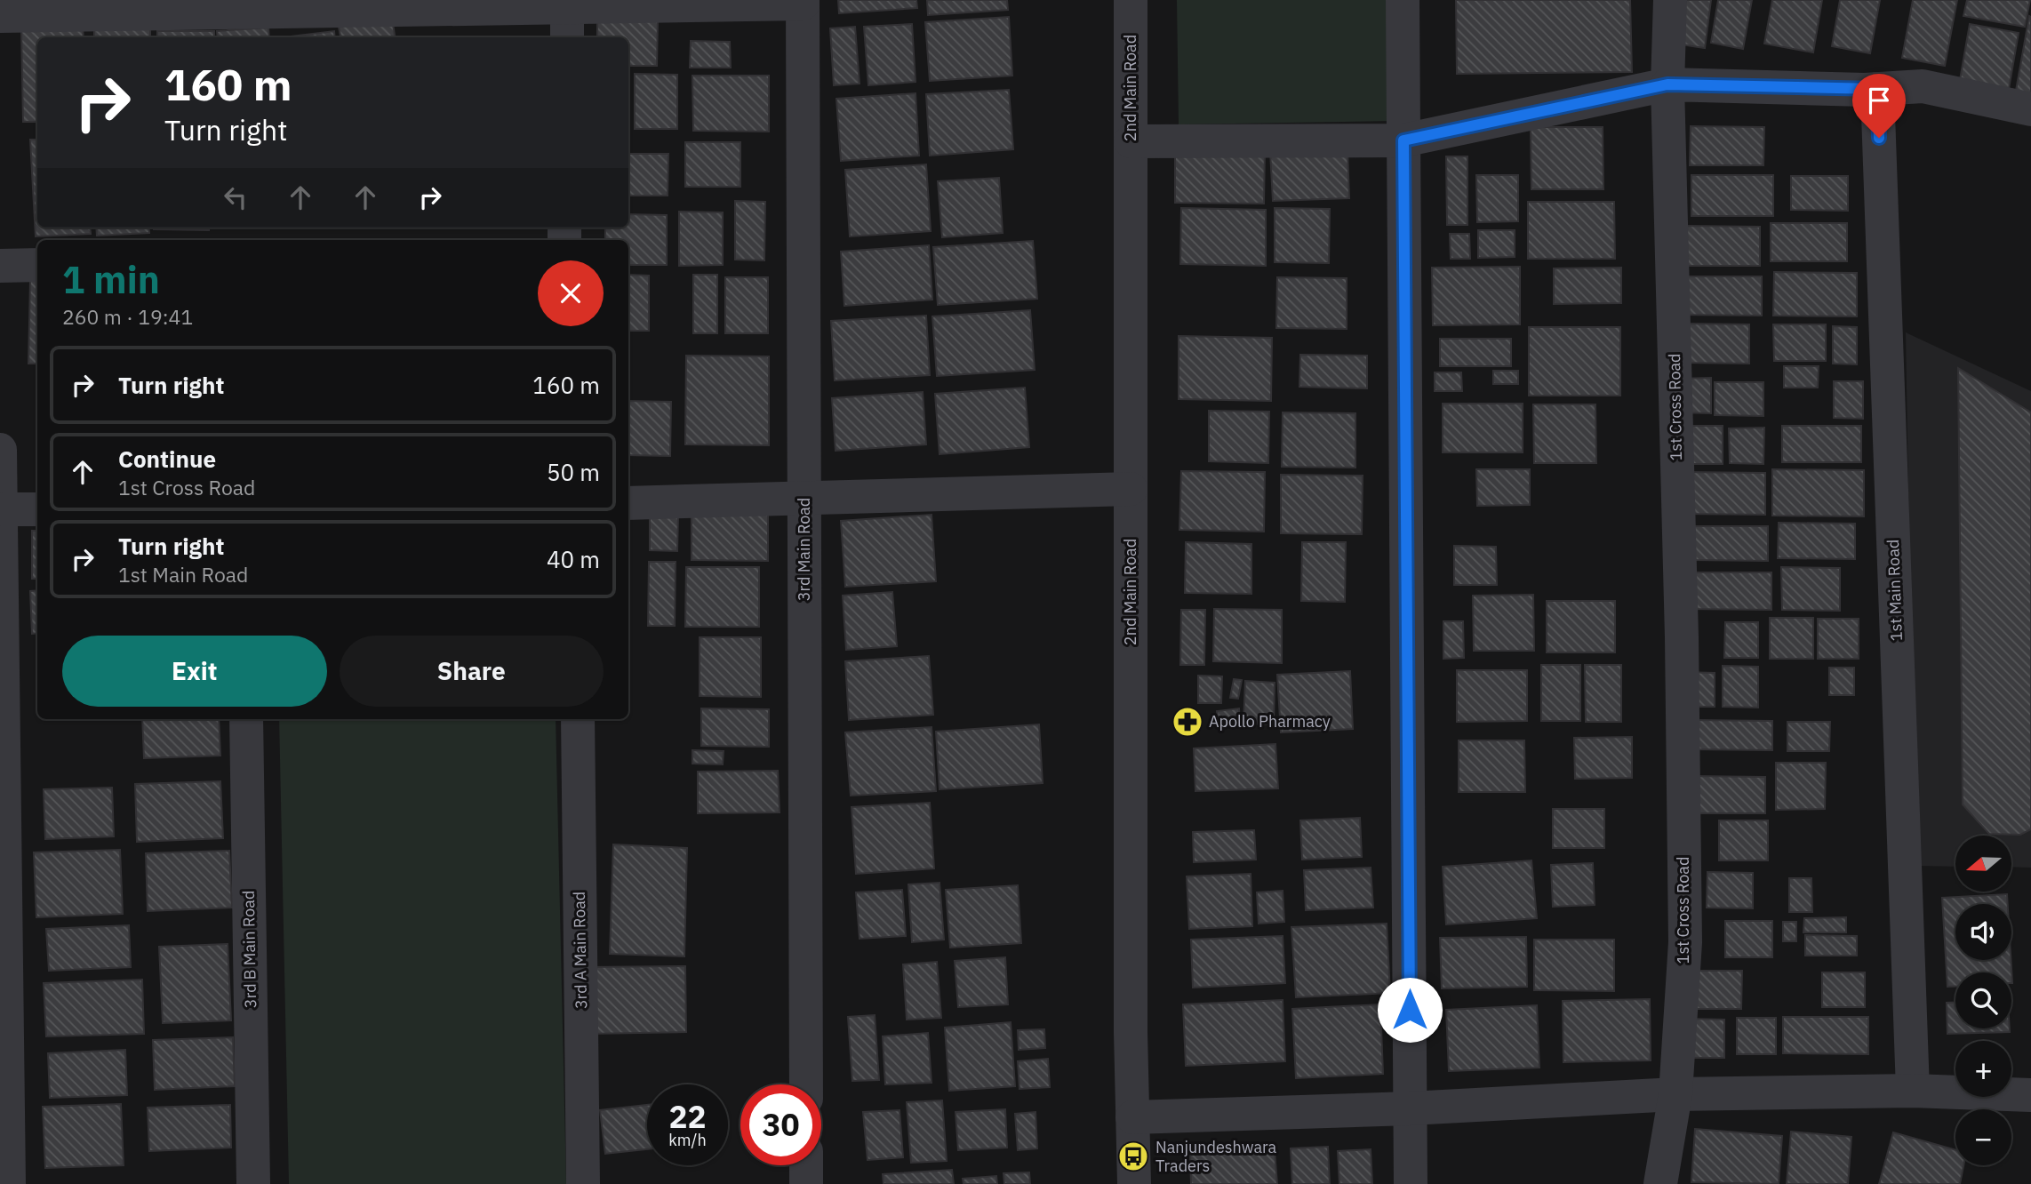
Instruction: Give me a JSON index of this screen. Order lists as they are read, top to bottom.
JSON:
{
  "streets": {
    "street": [
      "2nd Main Road",
      "1st Cross Road",
      "3rd Main Road",
      "1st Main Road",
      "3rd B Main Road",
      "3rd A Main Road"
    ]
  },
  "places": {
    "pharmacy": ["Apollo Pharmacy"],
    "bus stop": ["Nanjundeshwara Traders"]
  },
  "north": "left",
  "page": {
    "turn": ["160 m", "Turn right"],
    "heading": ["1 min", "260 m · 19:41"],
    "list": [
      {
        "name": "Turn right",
        "value": "160 m"
      },
      {
        "name": "Continue",
        "note": "1st Cross Road",
        "value": "50 m"
      },
      {
        "name": "Turn right",
        "note": "1st Main Road",
        "value": "40 m"
      }
    ],
    "buttons": ["Exit", "Share"],
    "map_buttons": ["+", "−"],
    "speed": "22 km/h",
    "limit": "30"
  }
}
